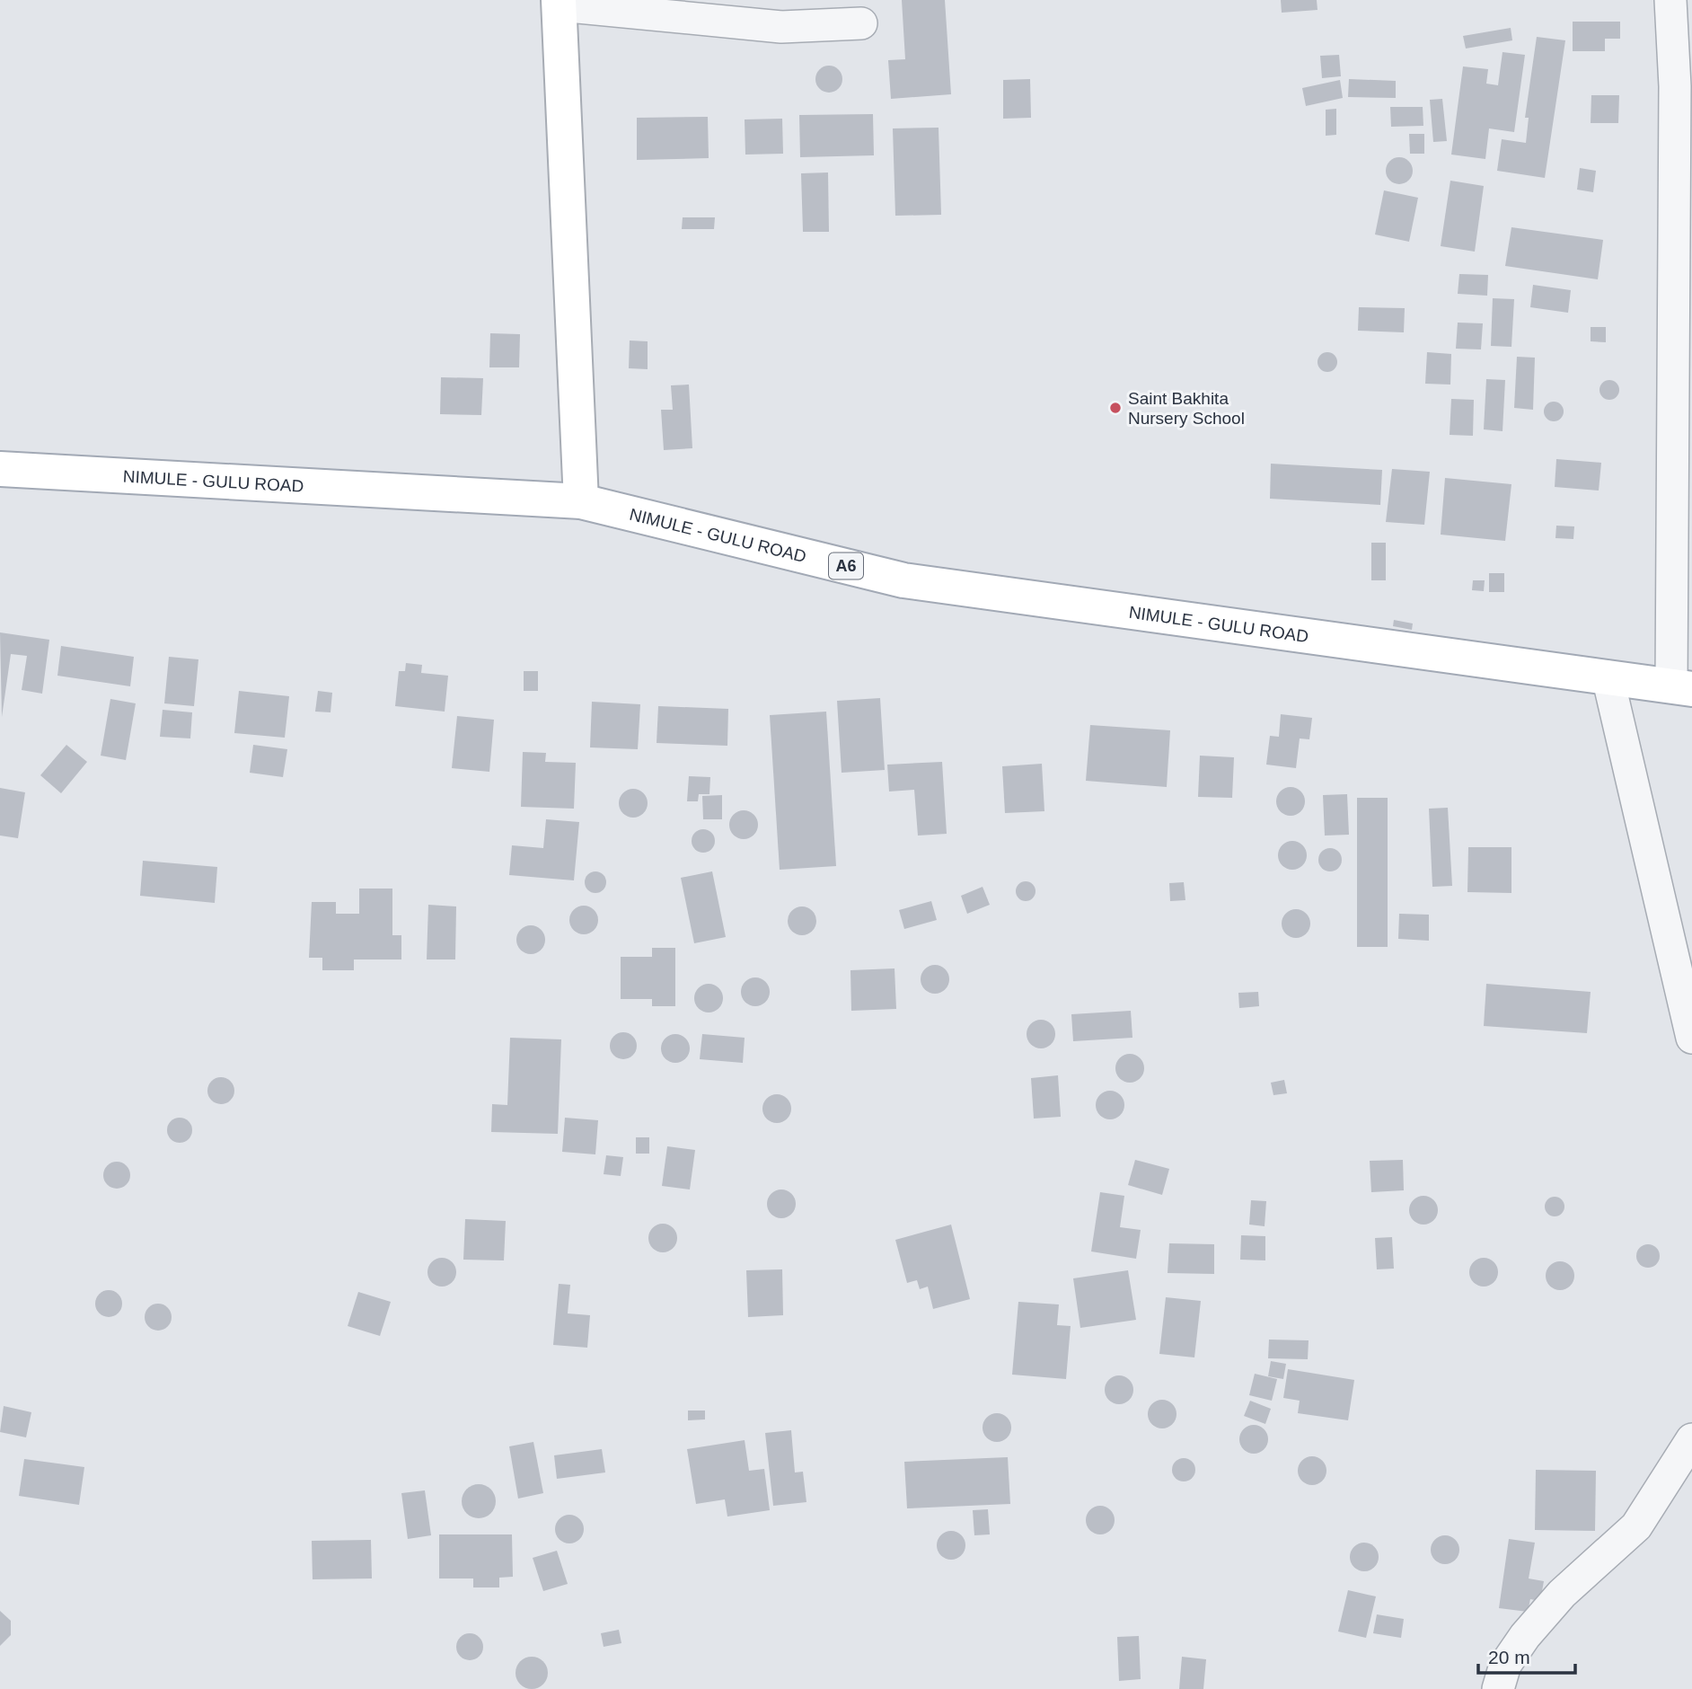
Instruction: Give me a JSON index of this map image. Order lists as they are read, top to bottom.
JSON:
{
  "streets": {
    "main road": ["NIMULE - GULU ROAD", "A6"]
  },
  "places": ["Saint Bakhita Nursery School"],
  "scale_bar": "20 m"
}
